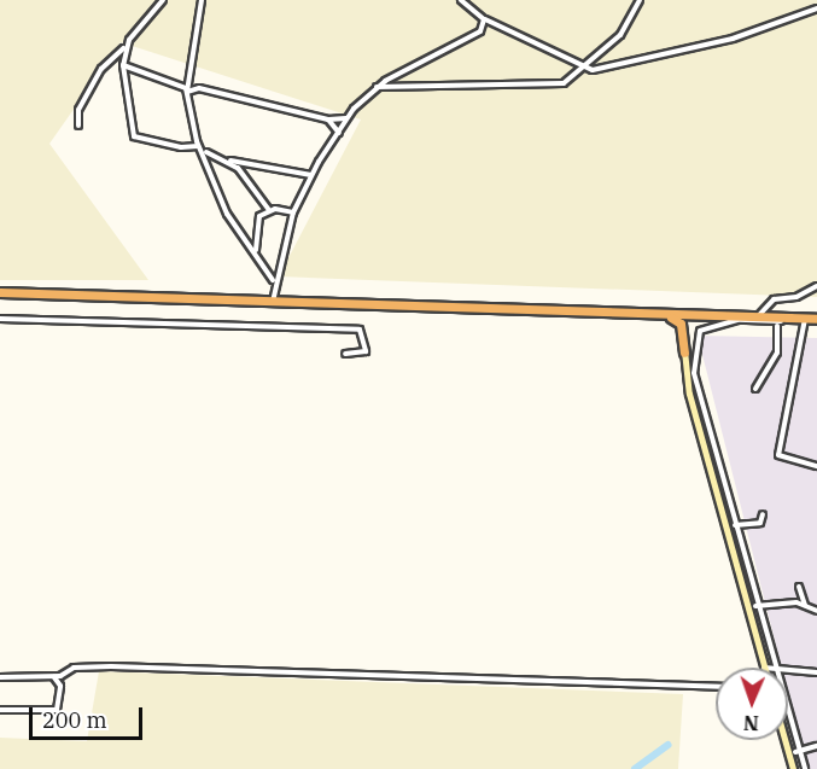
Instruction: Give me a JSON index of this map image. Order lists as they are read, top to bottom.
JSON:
{
  "scale_bar": "200 m",
  "north": "bottom"
}
